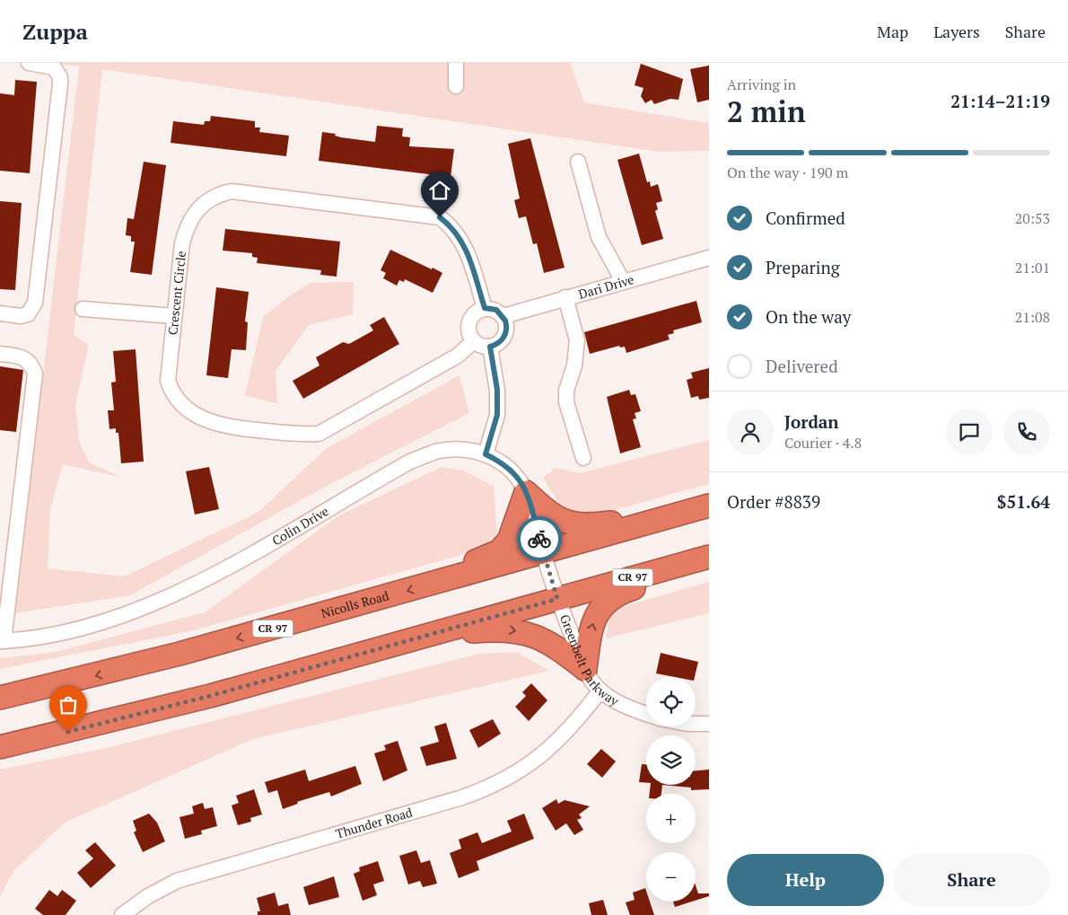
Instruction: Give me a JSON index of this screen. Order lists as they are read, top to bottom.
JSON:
{
  "streets": {
    "highway": ["CR 97", "Nicolls Road"],
    "street": [
      "Dari Drive",
      "Crescent Circle",
      "Colin Drive",
      "Greenbelt Parkway",
      "Thunder Road"
    ]
  },
  "crossings": [
    ["Dari Drive", "Crescent Circle"],
    ["Colin Drive", "Nicolls Road"],
    ["Colin Drive", "Greenbelt Parkway"],
    ["CR 97", "Greenbelt Parkway"],
    ["Nicolls Road", "Greenbelt Parkway"],
    ["Greenbelt Parkway", "Thunder Road"]
  ],
  "page": {
    "header": "Zuppa",
    "nav": ["Map", "Layers", "Share"],
    "heading": ["2 min", "Arriving in", "21:14–21:19"],
    "panel": [
      "Jordan",
      "Courier · 4.8",
      "Order #8839",
      "$51.64"
    ],
    "bar": "On the way · 190 m",
    "list": [
      ["Confirmed", "20:53"],
      ["Preparing", "21:01"],
      ["On the way", "21:08"],
      "Delivered"
    ],
    "map_buttons": ["+", "−"],
    "buttons": ["Help", "Share"]
  }
}
